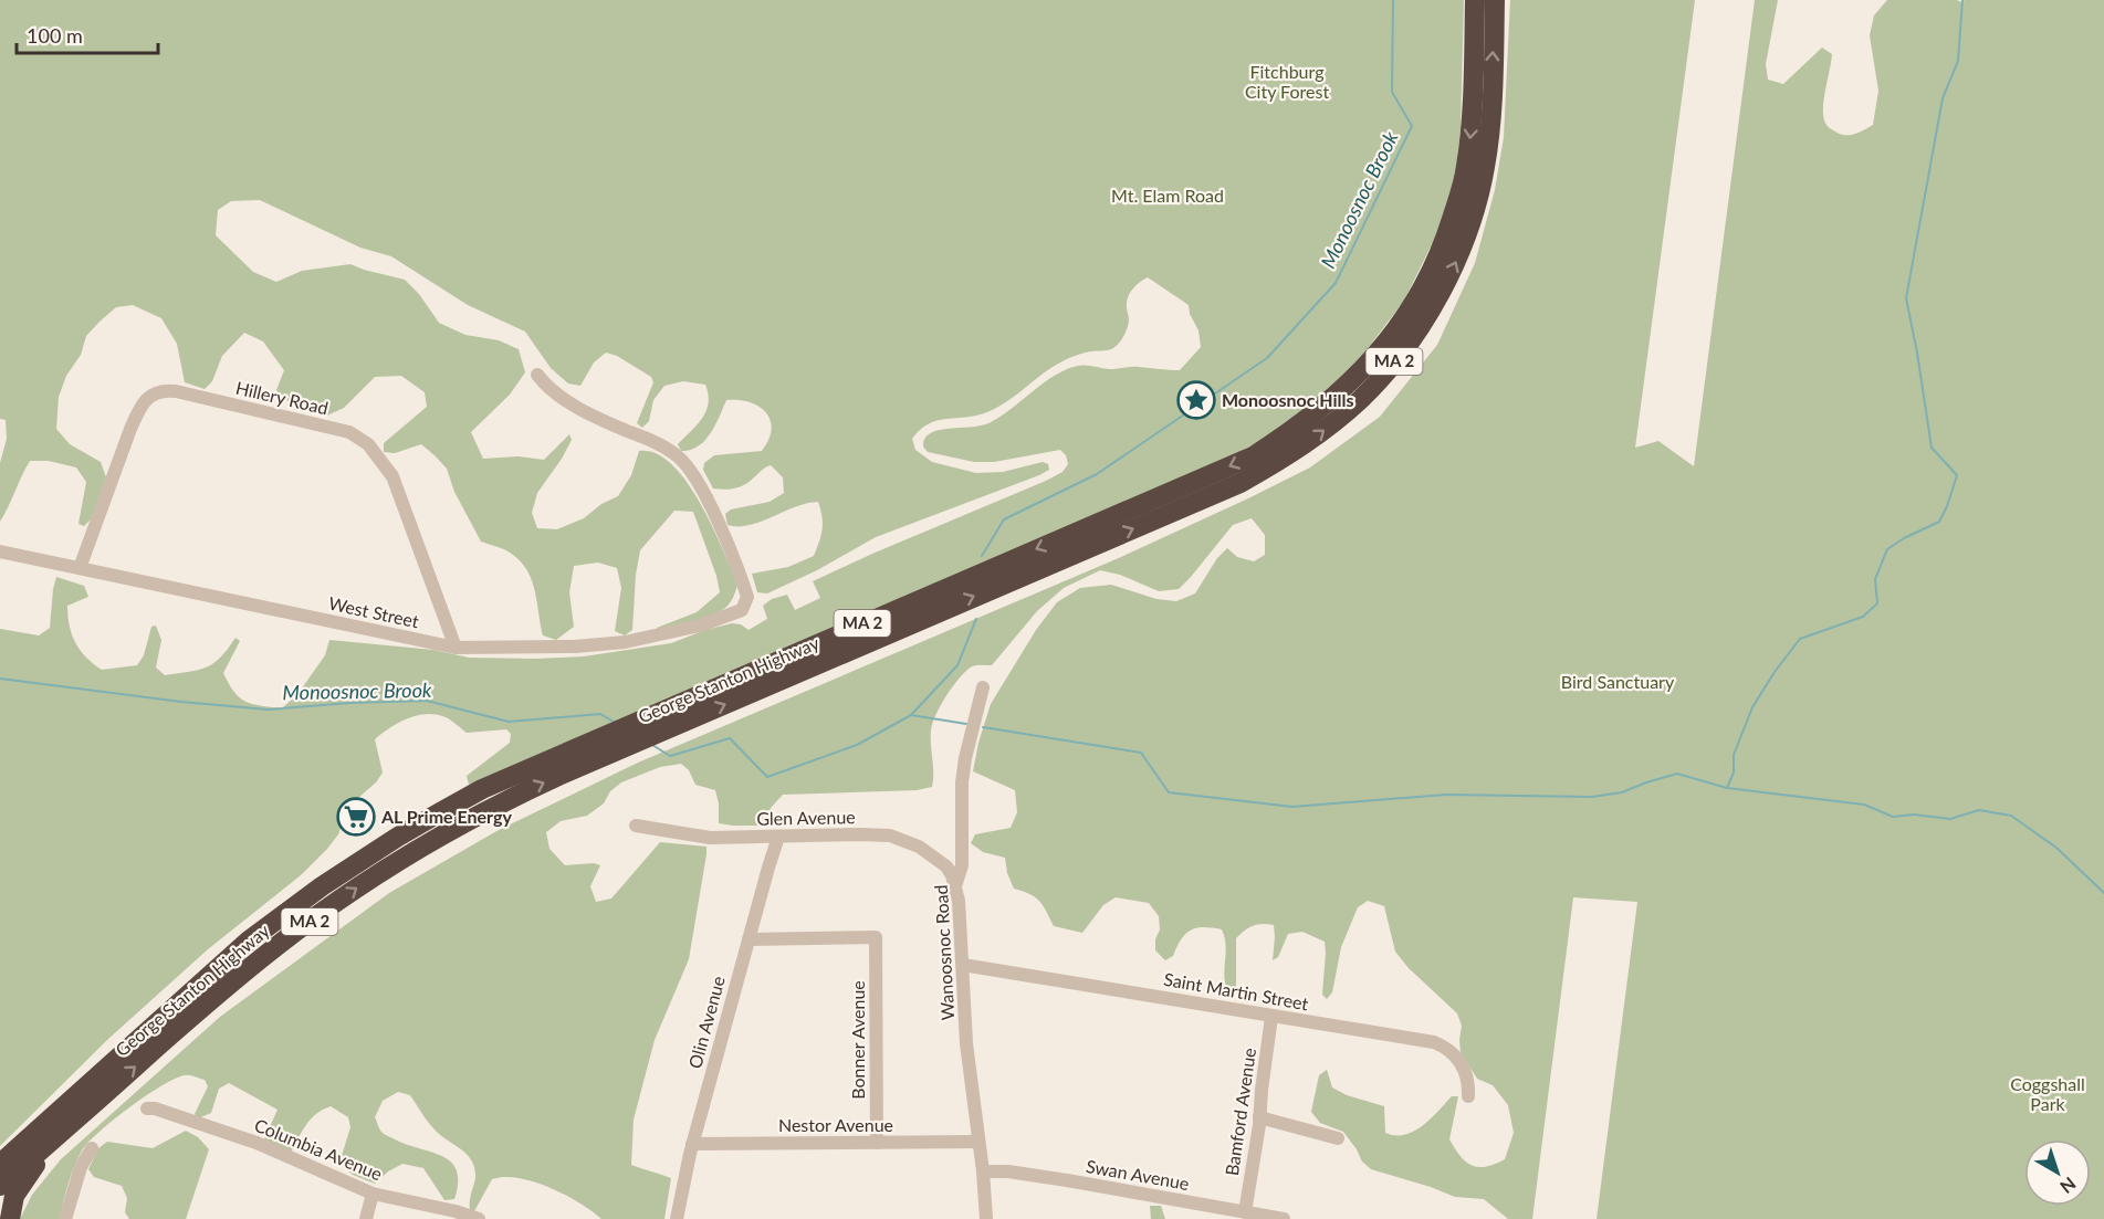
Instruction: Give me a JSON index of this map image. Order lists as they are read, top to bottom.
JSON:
{
  "streets": {
    "highway": ["MA 2", "George Stanton Highway"],
    "street": [
      "Hillery Road",
      "West Street",
      "Glen Avenue",
      "Wanoosnoc Road",
      "Saint Martin Street",
      "Olin Avenue",
      "Bonner Avenue",
      "Bamford Avenue",
      "Nestor Avenue",
      "Columbia Avenue",
      "Swan Avenue"
    ]
  },
  "crossings": [
    ["Hillery Road", "West Street"],
    ["Glen Avenue", "Wanoosnoc Road"],
    ["Glen Avenue", "Olin Avenue"],
    ["Wanoosnoc Road", "Saint Martin Street"],
    ["Wanoosnoc Road", "Nestor Avenue"],
    ["Wanoosnoc Road", "Swan Avenue"],
    ["Saint Martin Street", "Bamford Avenue"],
    ["Olin Avenue", "Bonner Avenue"],
    ["Olin Avenue", "Nestor Avenue"],
    ["Bonner Avenue", "Nestor Avenue"],
    ["Bamford Avenue", "Swan Avenue"]
  ],
  "water": ["Monoosnoc Brook"],
  "parks": [
    "Fitchburg City Forest",
    "Mt. Elam Road",
    "Bird Sanctuary",
    "Coggshall Park"
  ],
  "places": {
    "place": ["Monoosnoc Hills"],
    "supermarket": ["AL Prime Energy"]
  },
  "scale_bar": "100 m",
  "north": "bottom right"
}
